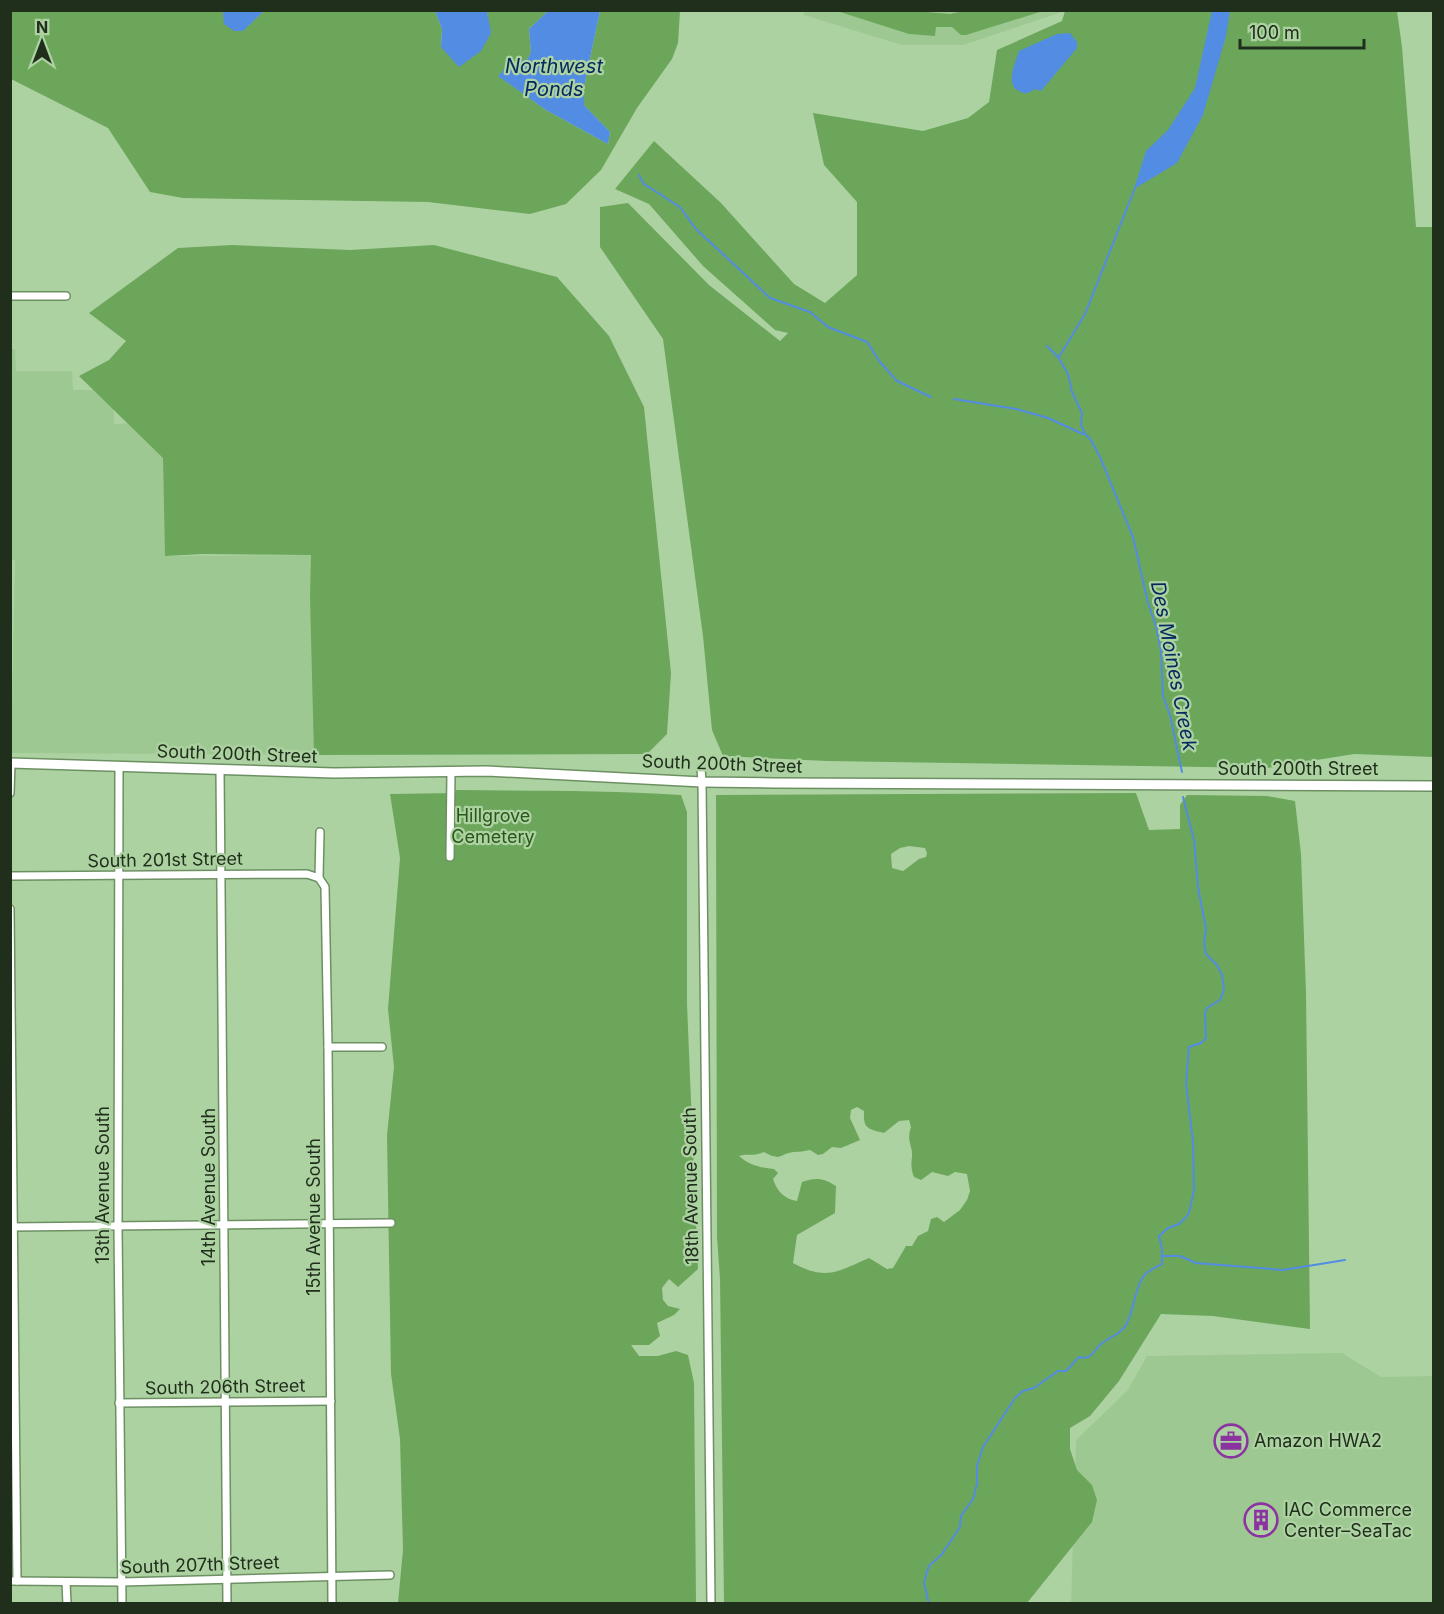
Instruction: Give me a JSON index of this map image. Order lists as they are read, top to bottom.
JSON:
{
  "streets": {
    "main road": ["South 200th Street"],
    "street": [
      "South 201st Street",
      "13th Avenue South",
      "18th Avenue South",
      "14th Avenue South",
      "15th Avenue South",
      "South 206th Street",
      "South 207th Street"
    ]
  },
  "crossings": [
    ["South 200th Street", "13th Avenue South"],
    ["South 200th Street", "18th Avenue South"],
    ["South 200th Street", "14th Avenue South"],
    ["South 201st Street", "13th Avenue South"],
    ["South 201st Street", "14th Avenue South"],
    ["South 201st Street", "15th Avenue South"],
    ["13th Avenue South", "South 206th Street"],
    ["13th Avenue South", "South 207th Street"],
    ["14th Avenue South", "South 206th Street"],
    ["14th Avenue South", "South 207th Street"],
    ["15th Avenue South", "South 206th Street"],
    ["15th Avenue South", "South 207th Street"]
  ],
  "water": ["Northwest Ponds", "Des Moines Creek"],
  "parks": ["Hillgrove Cemetery"],
  "places": {
    "office": ["Amazon HWA2"],
    "building": ["IAC Commerce Center–SeaTac"]
  },
  "scale_bar": "100 m",
  "north": "top"
}
